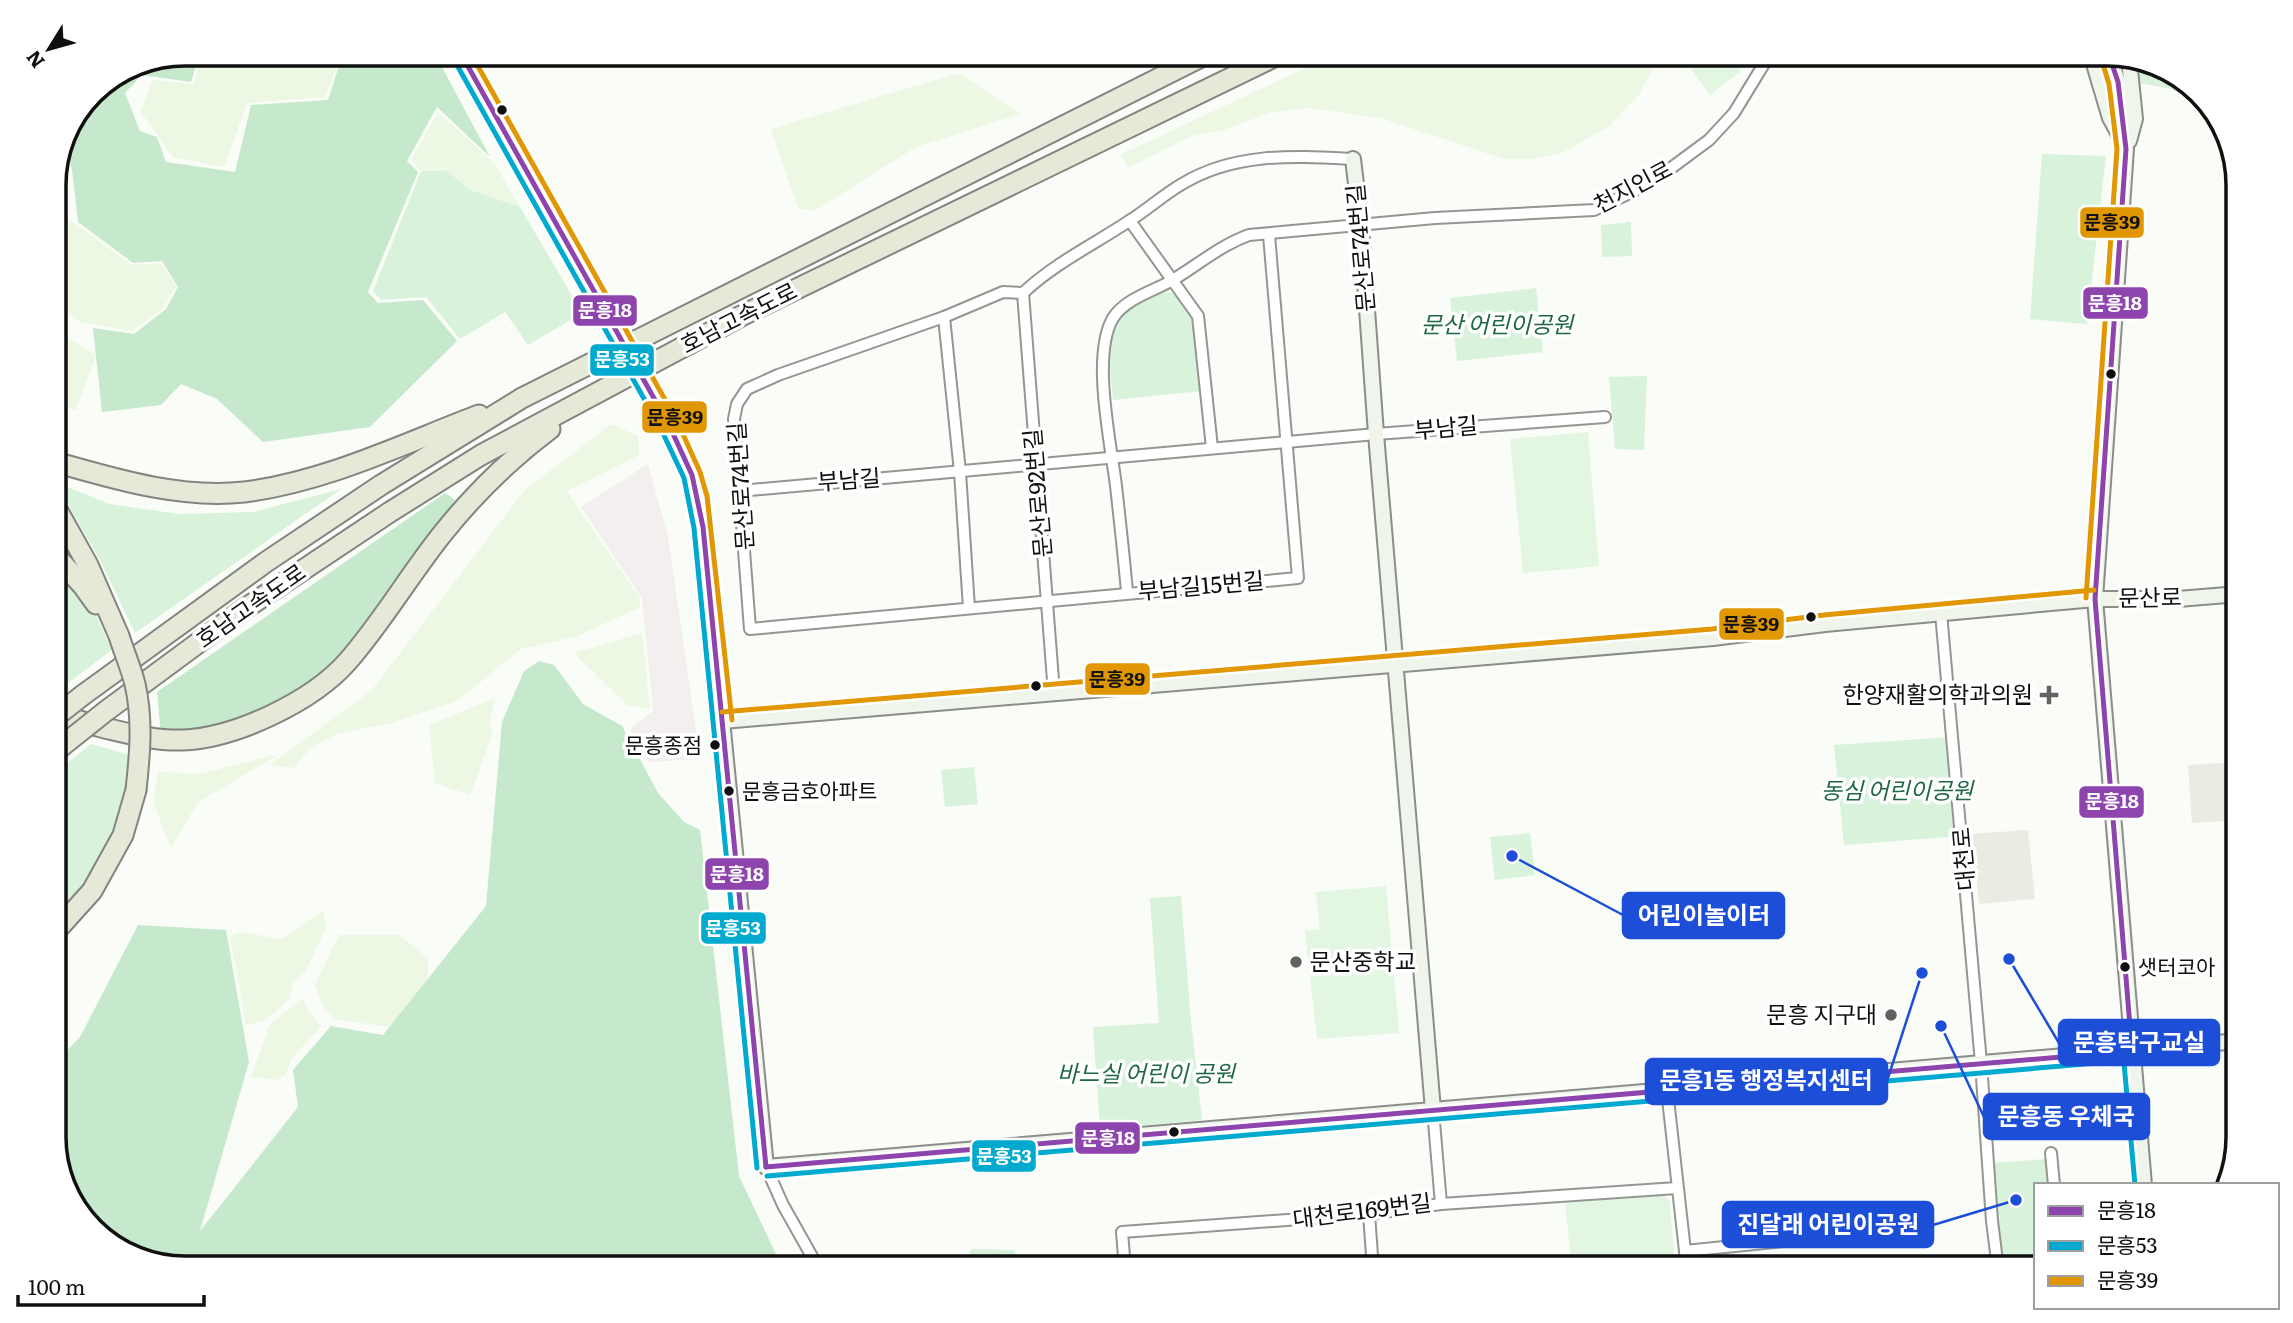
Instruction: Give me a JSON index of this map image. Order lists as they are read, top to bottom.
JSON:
{
  "streets": {
    "highway": ["호남고속도로"],
    "street": [
      "천지인로",
      "문산로74번길",
      "부남길",
      "문산로92번길",
      "부남길15번길",
      "문산로",
      "대천로",
      "대천로169번길"
    ]
  },
  "crossings": [
    ["천지인로", "문산로74번길"],
    ["천지인로", "부남길"],
    ["문산로74번길", "부남길"],
    ["문산로74번길", "문산로92번길"],
    ["문산로74번길", "부남길15번길"],
    ["문산로74번길", "문산로"],
    ["문산로74번길", "대천로169번길"],
    ["부남길", "문산로92번길"],
    ["부남길", "부남길15번길"],
    ["문산로92번길", "부남길15번길"],
    ["문산로92번길", "문산로"],
    ["문산로", "대천로"]
  ],
  "parks": ["문산 어린이공원", "동심 어린이공원", "바느실 어린이 공원"],
  "places": {
    "health": ["한양재활의학과의원"],
    "other": [
      "문흥종점",
      "문흥금호아파트",
      "어린이놀이터",
      "문흥탁구교실",
      "문산중학교",
      "샛터코아",
      "문흥1동 행정복지센터",
      "문흥 지구대",
      "문흥동 우체국",
      "진달래 어린이공원"
    ]
  },
  "lines": ["transit line 문흥18", "transit line 문흥53", "transit line 문흥39"],
  "legend": ["문흥18", "문흥53", "문흥39"],
  "scale_bar": "100 m",
  "north": "bottom left"
}
